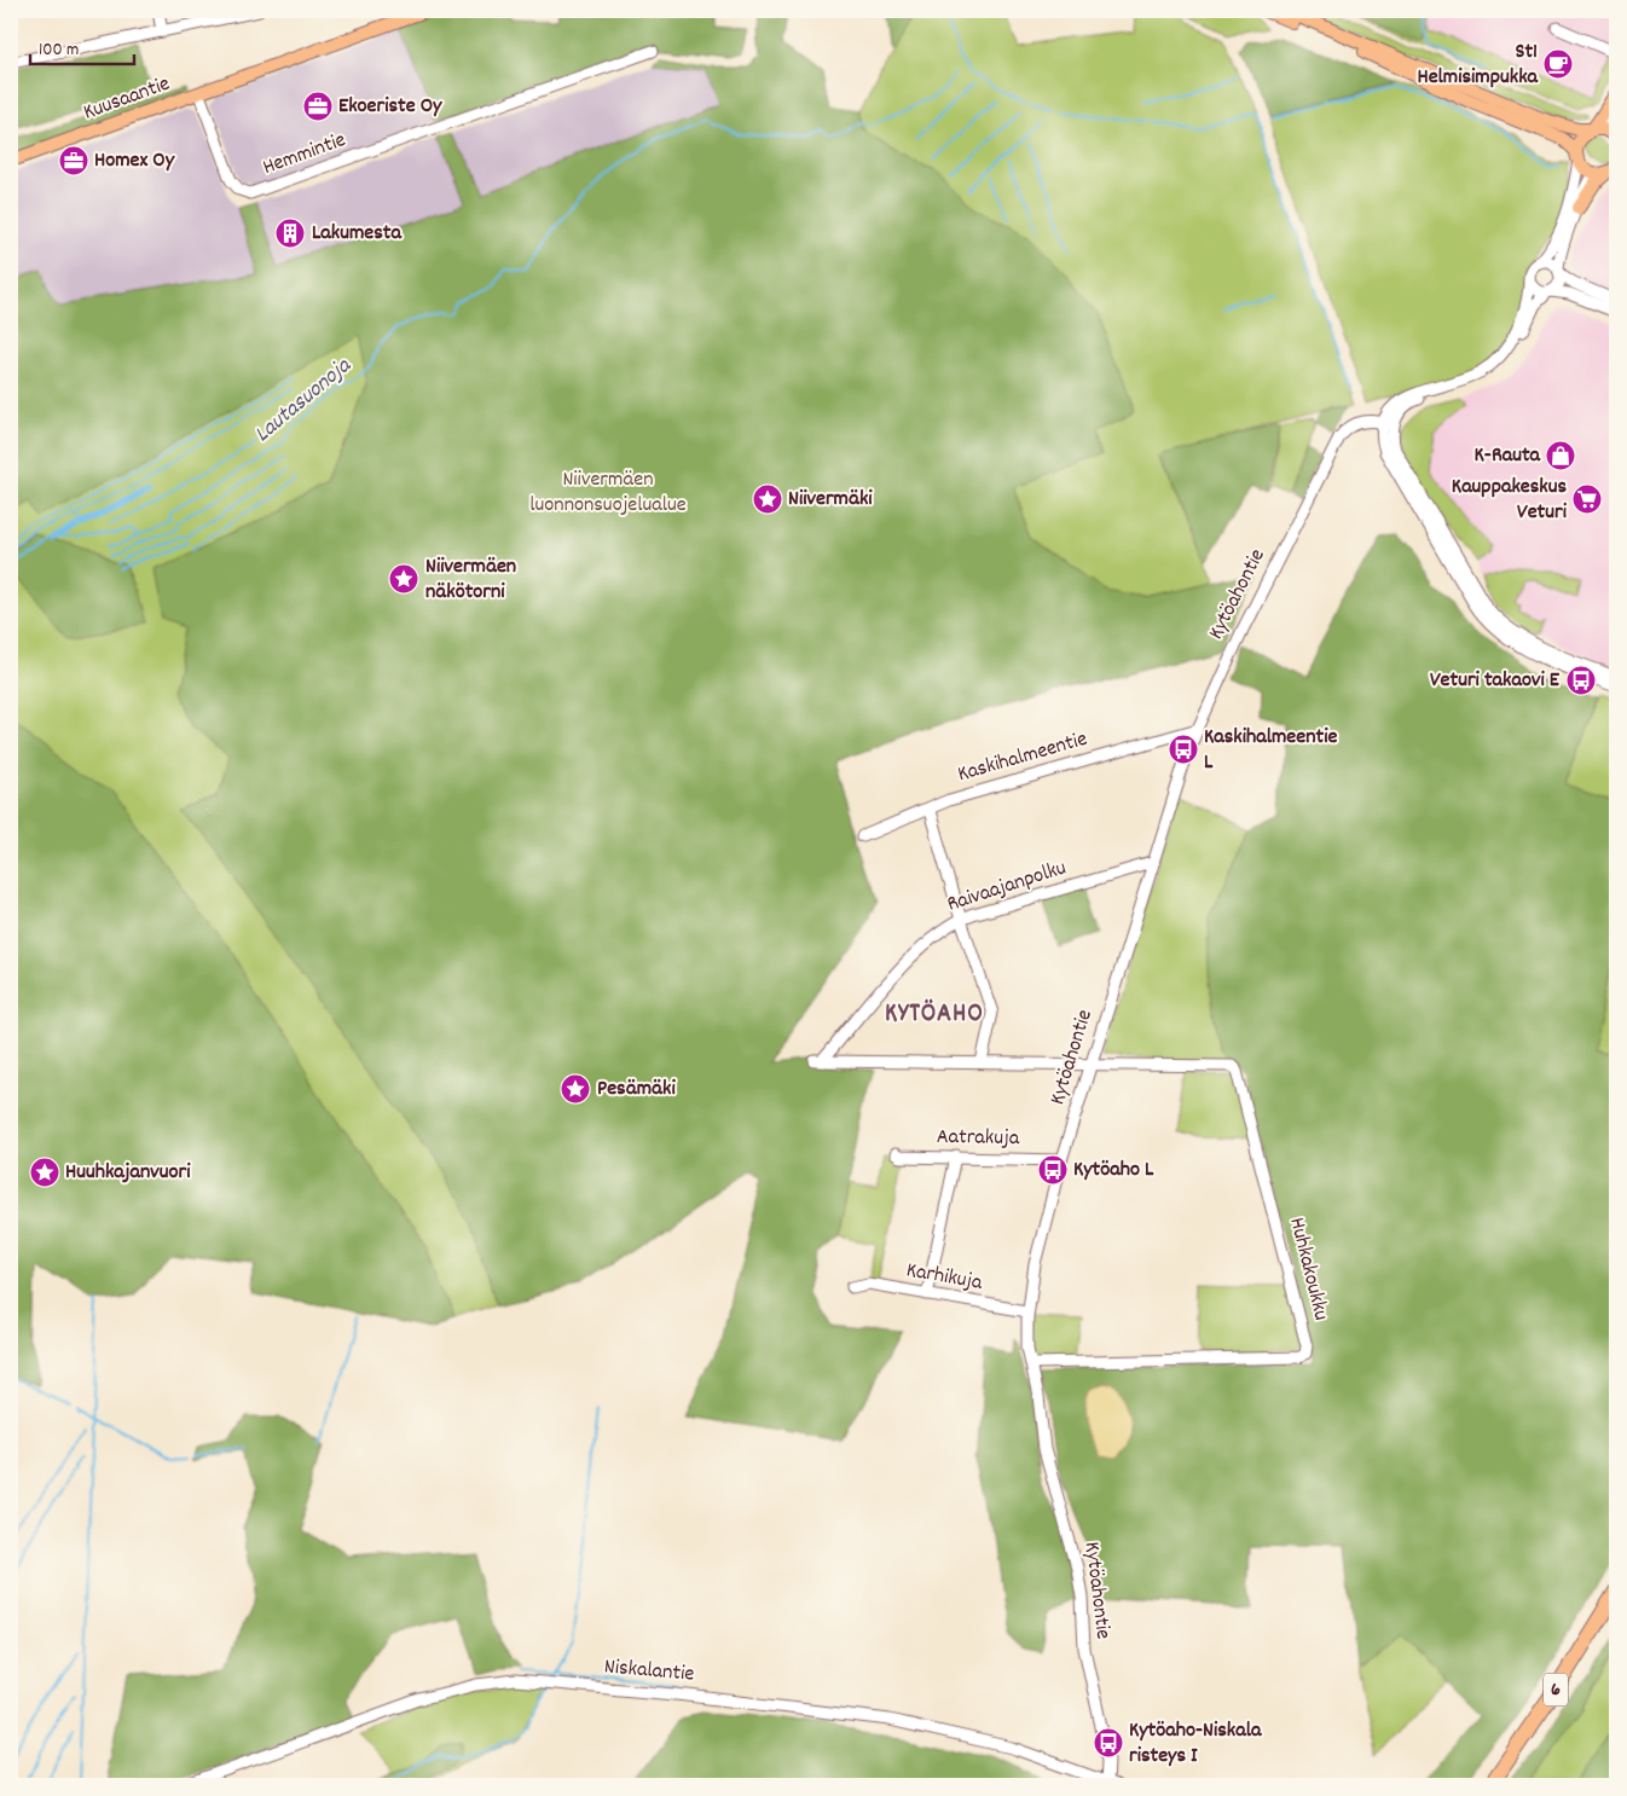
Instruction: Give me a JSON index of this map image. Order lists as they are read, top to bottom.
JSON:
{
  "streets": {
    "highway": ["6"],
    "main road": ["Kuusaantie"],
    "street": [
      "Hemmintie",
      "Kytöahontie",
      "Kaskihalmeentie",
      "Raivaajanpolku",
      "Aatrakuja",
      "Huhkakoukku",
      "Karhikuja",
      "Niskalantie"
    ]
  },
  "crossings": [
    ["Kuusaantie", "Hemmintie"],
    ["Kytöahontie", "Kaskihalmeentie"],
    ["Kytöahontie", "Raivaajanpolku"],
    ["Kytöahontie", "Aatrakuja"],
    ["Kytöahontie", "Huhkakoukku"],
    ["Kytöahontie", "Karhikuja"],
    ["Kytöahontie", "Niskalantie"]
  ],
  "districts": ["KYTÖAHO"],
  "water": ["Lautasuonoja"],
  "parks": ["Niivermäen luonnonsuojelualue"],
  "places": {
    "cafe": ["St1 Helmisimpukka"],
    "office": ["Ekoeriste Oy", "Homex Oy"],
    "building": ["Lakumesta"],
    "shop": ["K-Rauta"],
    "place": [
      "Niivermäki",
      "Niivermäen näkötorni",
      "Pesämäki",
      "Huuhkajanvuori"
    ],
    "supermarket": ["Kauppakeskus Veturi"],
    "bus stop": [
      "Veturi takaovi E",
      "Kaskihalmeentie L",
      "Kytöaho L",
      "Kytöaho-Niskala risteys I"
    ]
  },
  "scale_bar": "100 m"
}
